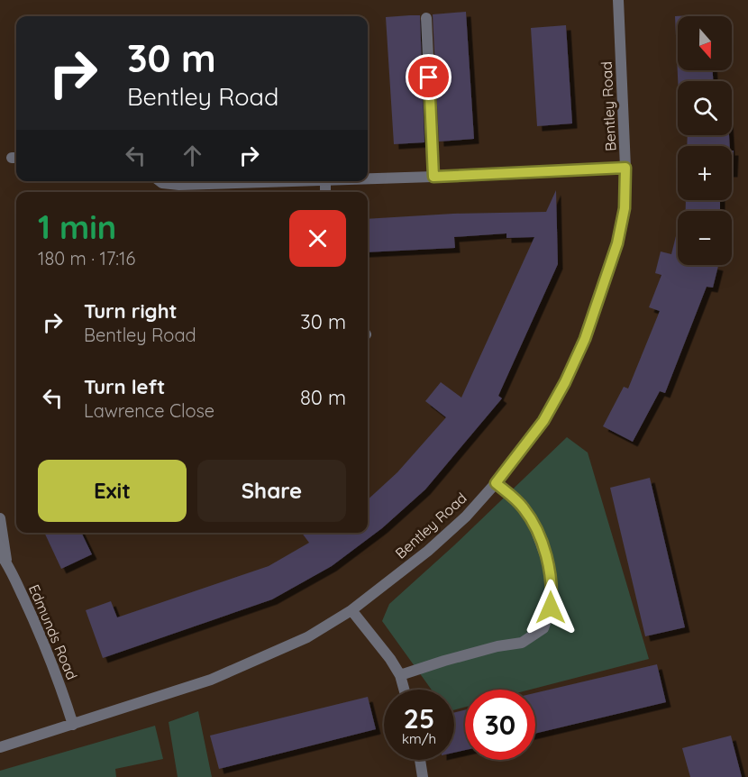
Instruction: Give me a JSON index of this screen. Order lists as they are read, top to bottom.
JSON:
{
  "streets": {
    "street": ["Bentley Road", "Edmunds Road"]
  },
  "crossings": [
    ["Bentley Road", "Edmunds Road"]
  ],
  "north": "bottom",
  "page": {
    "map_buttons": ["+", "−"],
    "turn": ["30 m", "Bentley Road"],
    "heading": ["1 min", "180 m · 17:16"],
    "list": [
      {
        "name": "Turn right",
        "note": "Bentley Road",
        "value": "30 m"
      },
      {
        "name": "Turn left",
        "note": "Lawrence Close",
        "value": "80 m"
      }
    ],
    "buttons": ["Exit", "Share"],
    "speed": "25 km/h",
    "limit": "30"
  }
}
